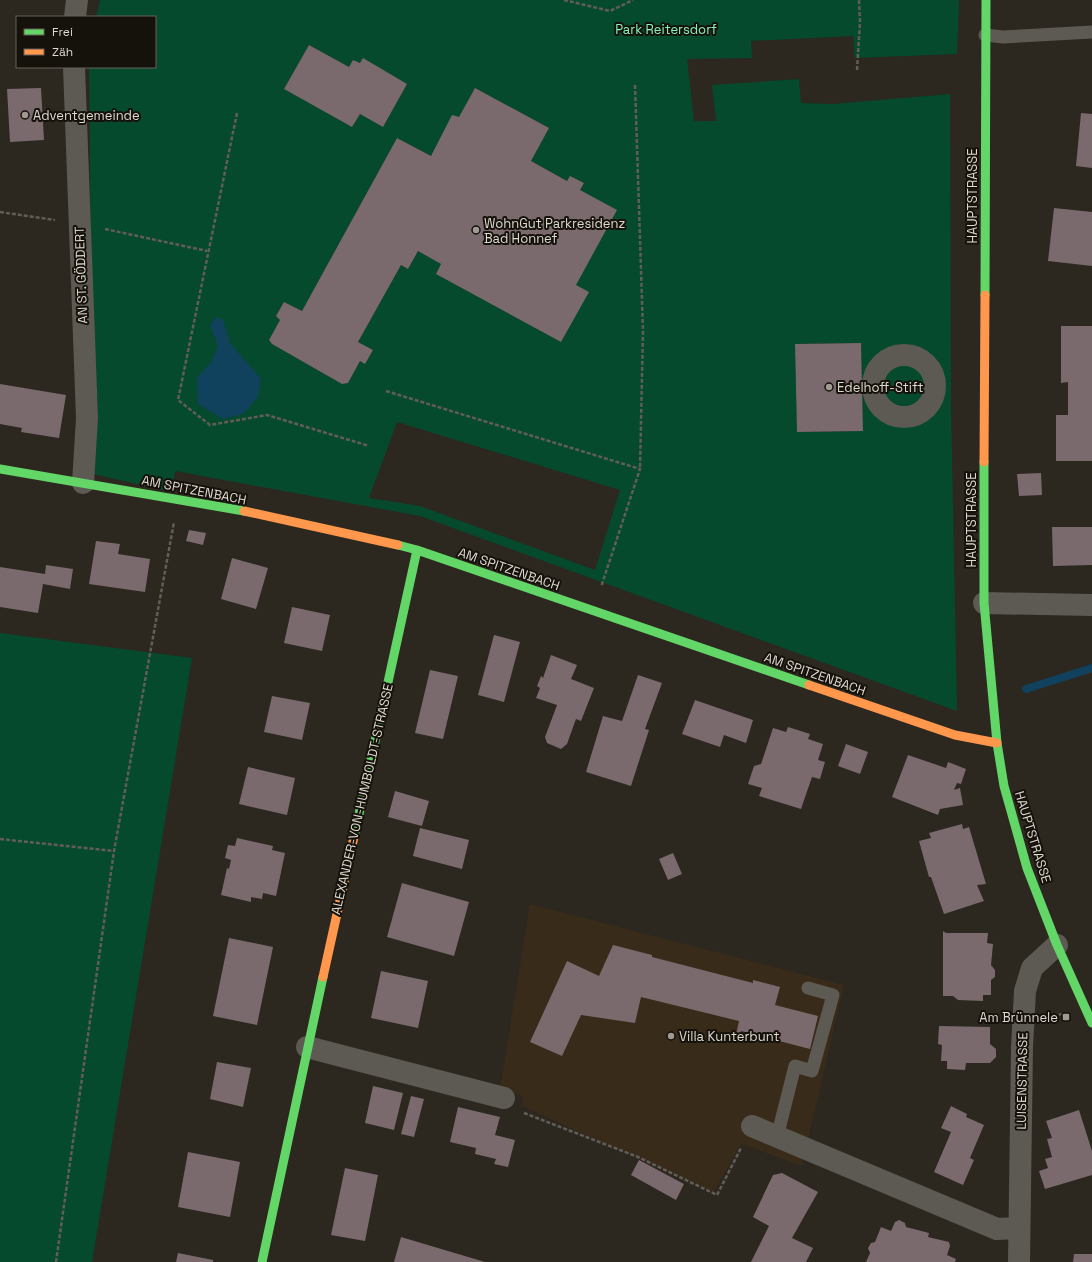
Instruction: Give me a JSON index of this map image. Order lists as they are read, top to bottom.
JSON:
{
  "streets": {
    "street": [
      "HAUPTSTRASSE",
      "AN ST. GÖDDERT",
      "AM SPITZENBACH",
      "ALEXANDER-VON-HUMBOLDT-STRASSE",
      "LUISENSTRASSE"
    ]
  },
  "crossings": [
    ["HAUPTSTRASSE", "AM SPITZENBACH"],
    ["HAUPTSTRASSE", "LUISENSTRASSE"],
    ["AN ST. GÖDDERT", "AM SPITZENBACH"],
    ["AM SPITZENBACH", "ALEXANDER-VON-HUMBOLDT-STRASSE"]
  ],
  "parks": ["Park Reitersdorf"],
  "places": {
    "other": [
      "Adventgemeinde",
      "WohnGut Parkresidenz Bad Honnef",
      "Edelhoff-Stift",
      "Villa Kunterbunt"
    ],
    "transit": ["Am Brünnele"]
  },
  "legend": ["Frei", "Zäh"]
}
